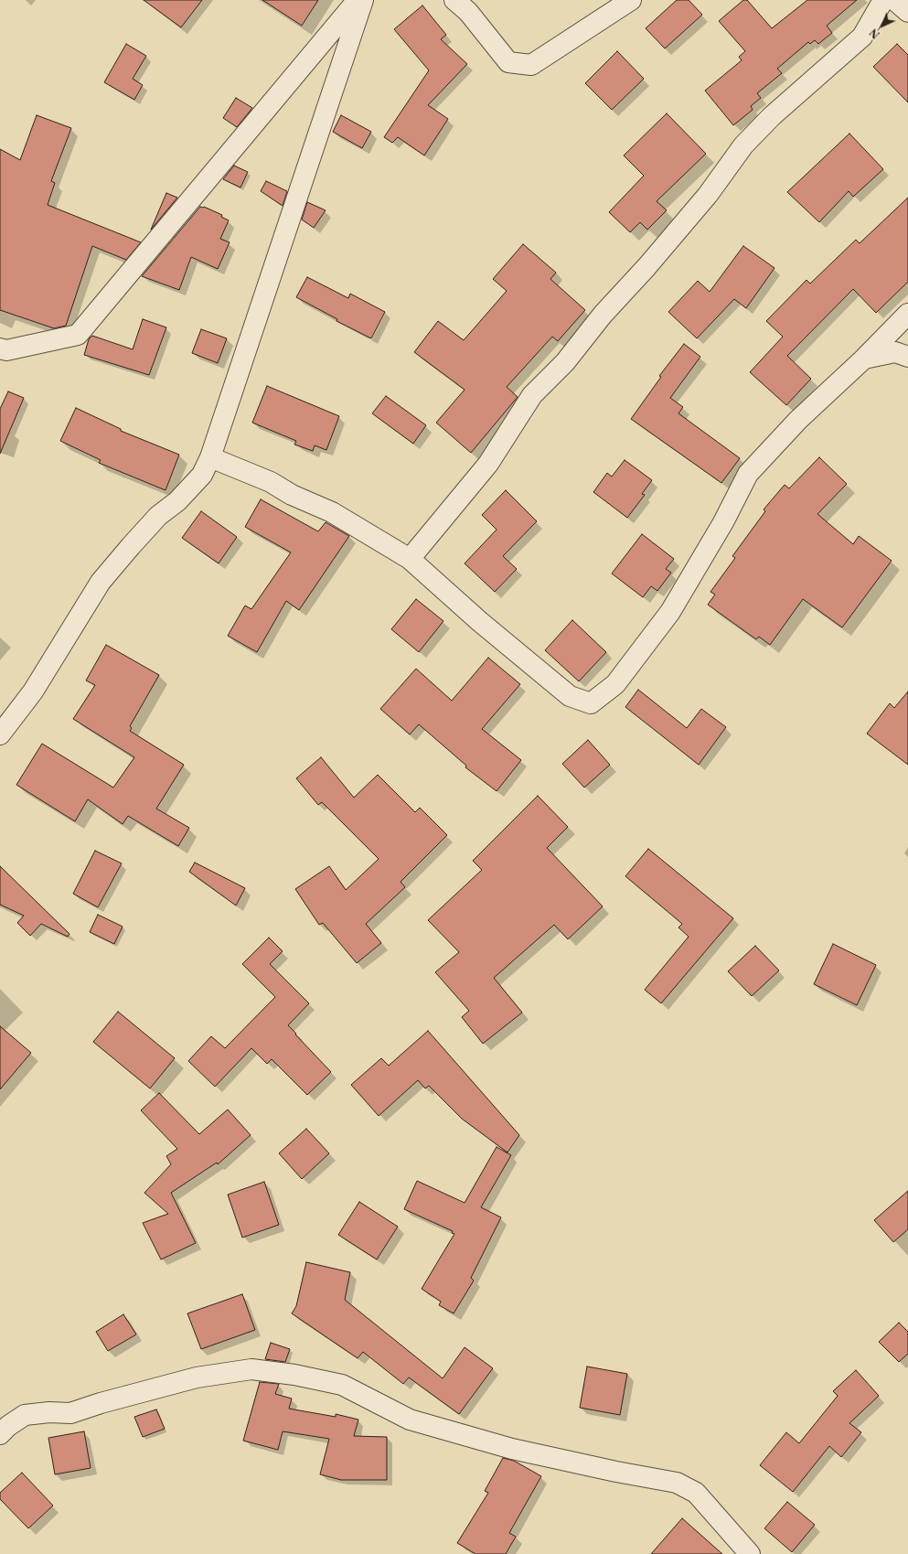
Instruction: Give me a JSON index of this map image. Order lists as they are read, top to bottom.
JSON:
{
  "north": "bottom left"
}
